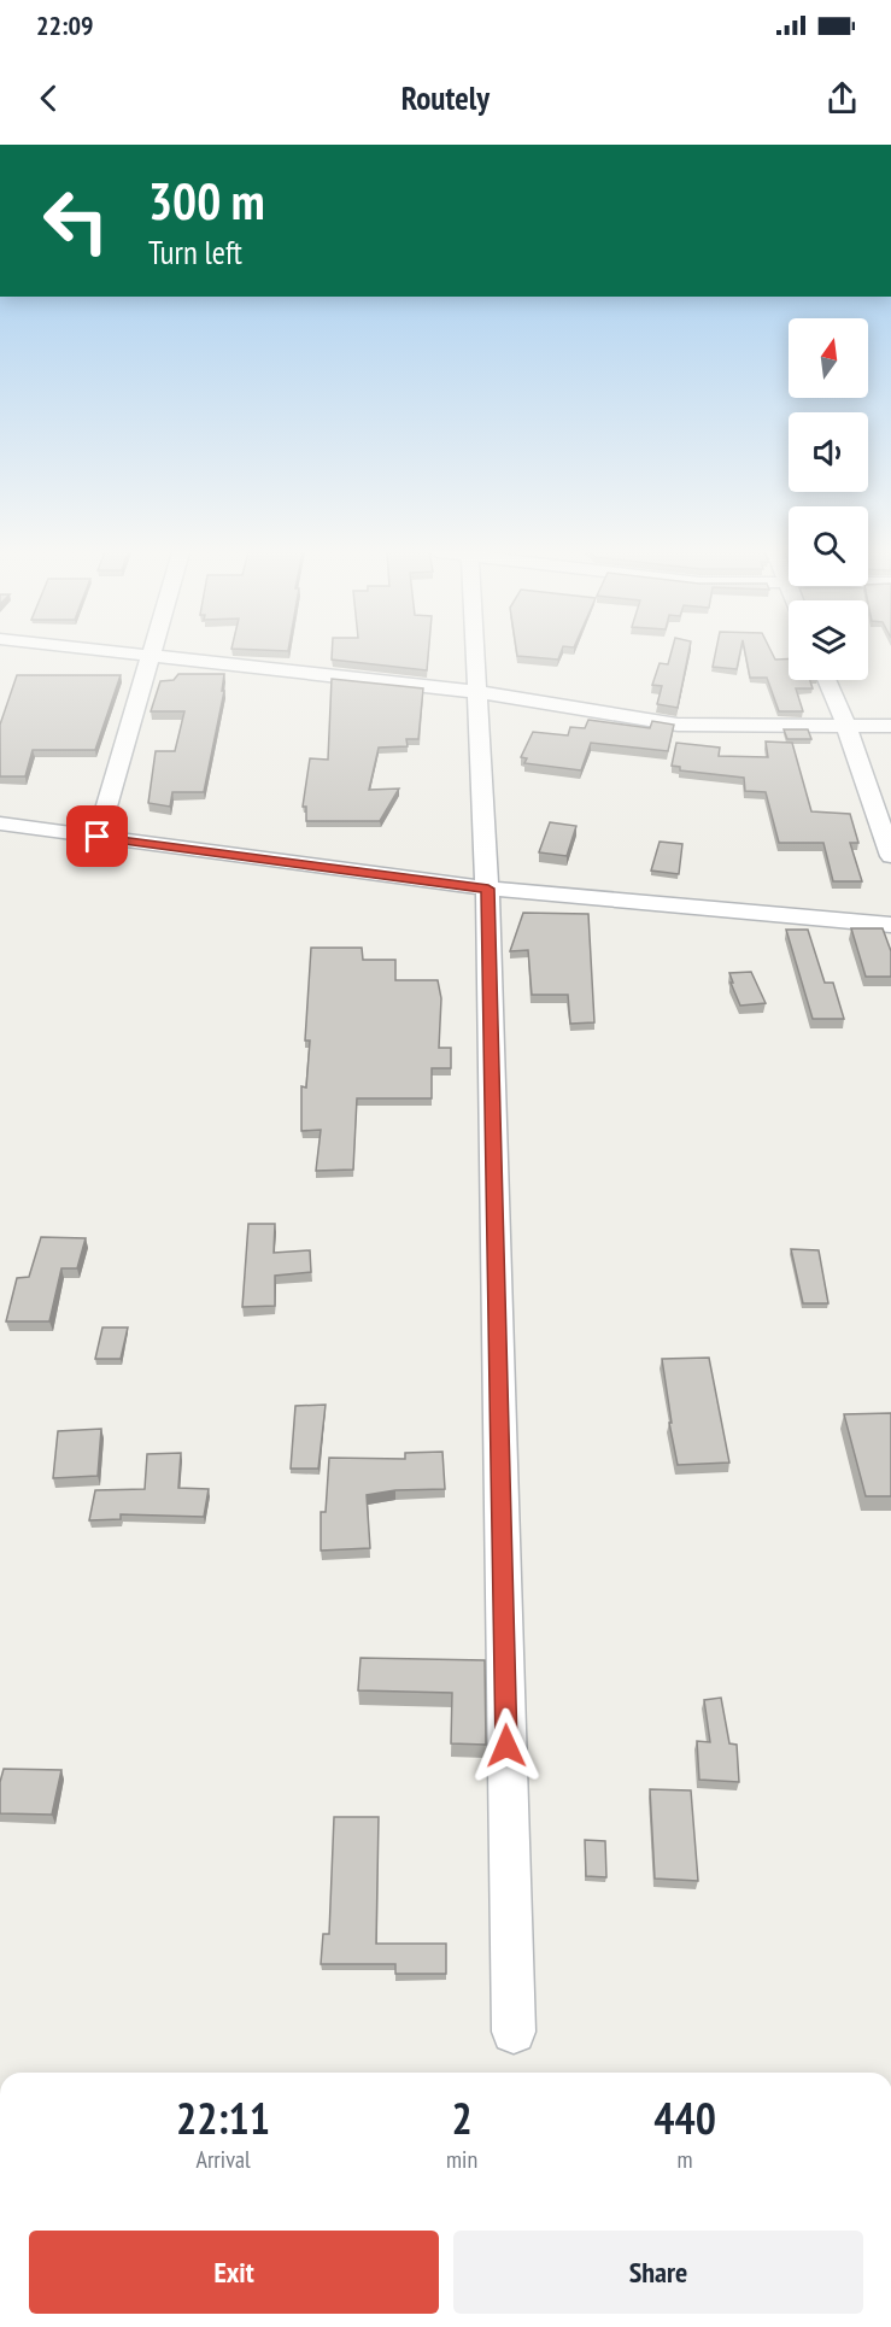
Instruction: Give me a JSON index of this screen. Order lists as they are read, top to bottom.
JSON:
{
  "north": "top",
  "page": {
    "status": "22:09",
    "header": "Routely",
    "turn": ["300 m", "Turn left"],
    "eta": [
      "22:11",
      "Arrival",
      "2",
      "min",
      "440",
      "m"
    ],
    "buttons": ["Exit", "Share"]
  }
}
